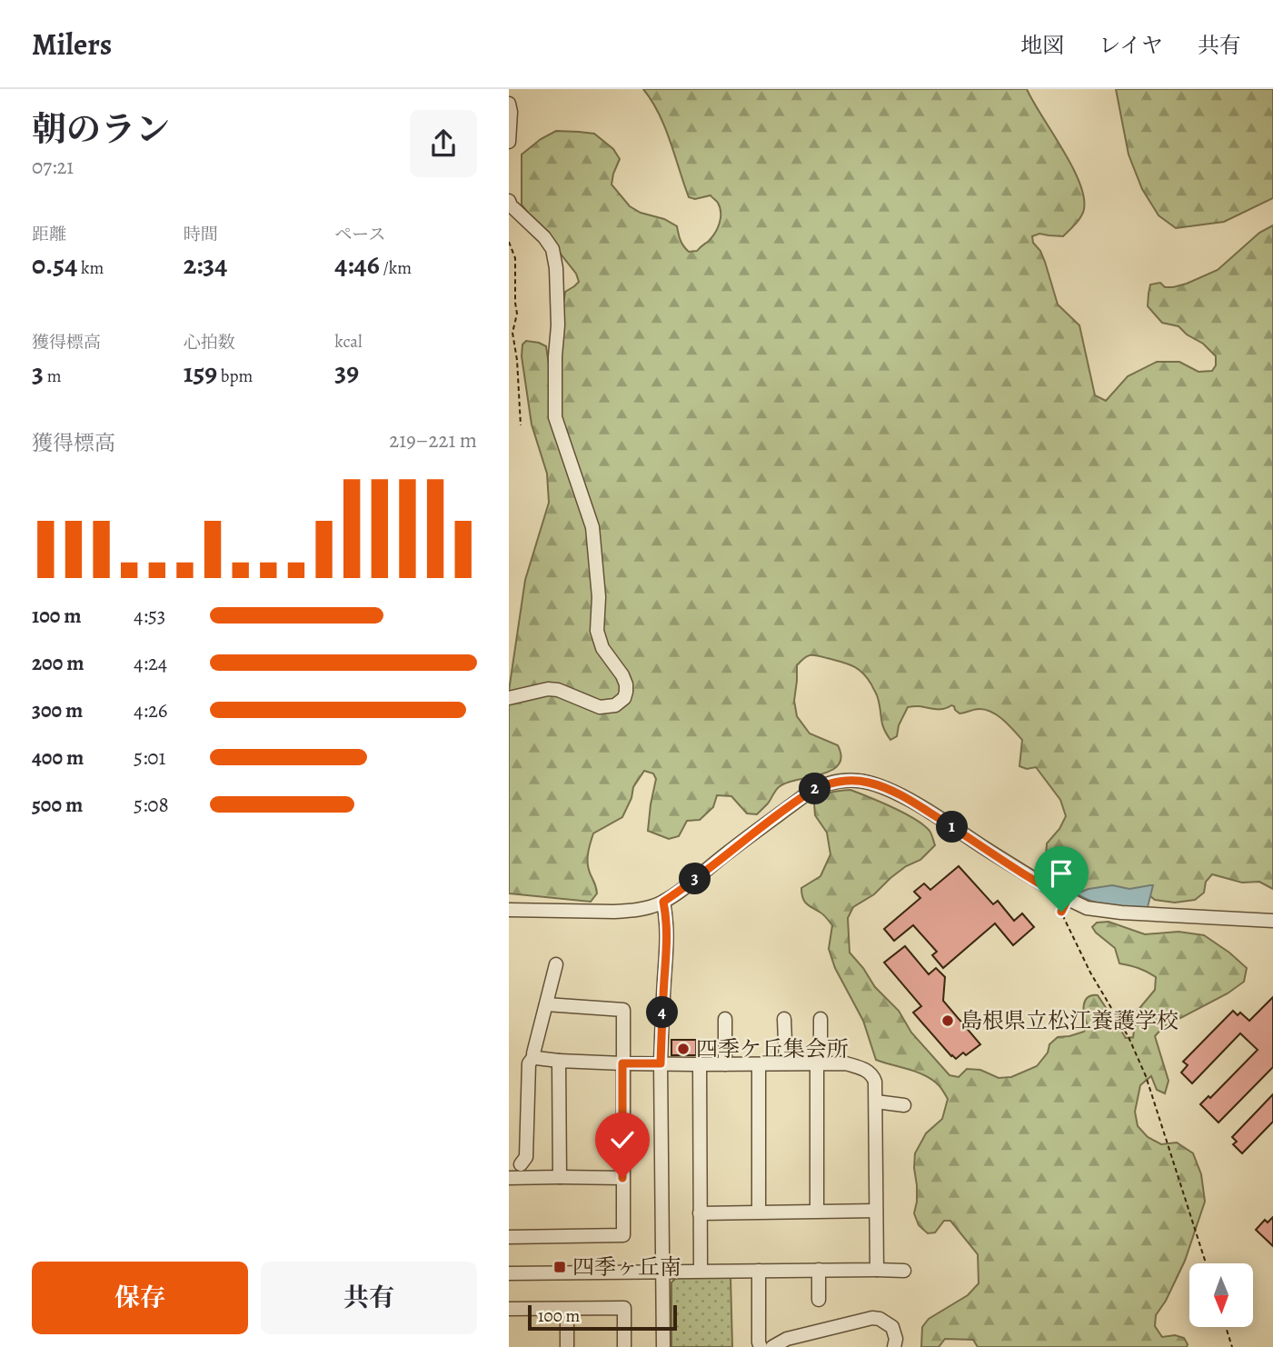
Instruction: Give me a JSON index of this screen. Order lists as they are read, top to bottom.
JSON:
{
  "places": {
    "other": ["島根県立松江養護学校", "四季ケ丘集会所"],
    "transit": ["四季ヶ丘南"]
  },
  "scale_bar": "100 m",
  "north": "bottom",
  "page": {
    "header": "Milers",
    "nav": ["地図", "レイヤ", "共有"],
    "heading": ["朝のラン", "07:21"],
    "stats": [
      ["距離", "0.54 km"],
      ["時間", "2:34"],
      ["ペース", "4:46 /km"],
      ["獲得標高", "3 m"],
      ["心拍数", "159 bpm"],
      ["kcal", "39"]
    ],
    "chart": ["獲得標高", "219–221 m"],
    "list": [
      {
        "name": "100 m",
        "note": "4:53"
      },
      {
        "name": "200 m",
        "note": "4:24"
      },
      {
        "name": "300 m",
        "note": "4:26"
      },
      {
        "name": "400 m",
        "note": "5:01"
      },
      {
        "name": "500 m",
        "note": "5:08"
      }
    ],
    "pins": [
      "2",
      "1",
      "3",
      "4"
    ],
    "buttons": ["保存", "共有"],
    "scale": "100 m"
  }
}
